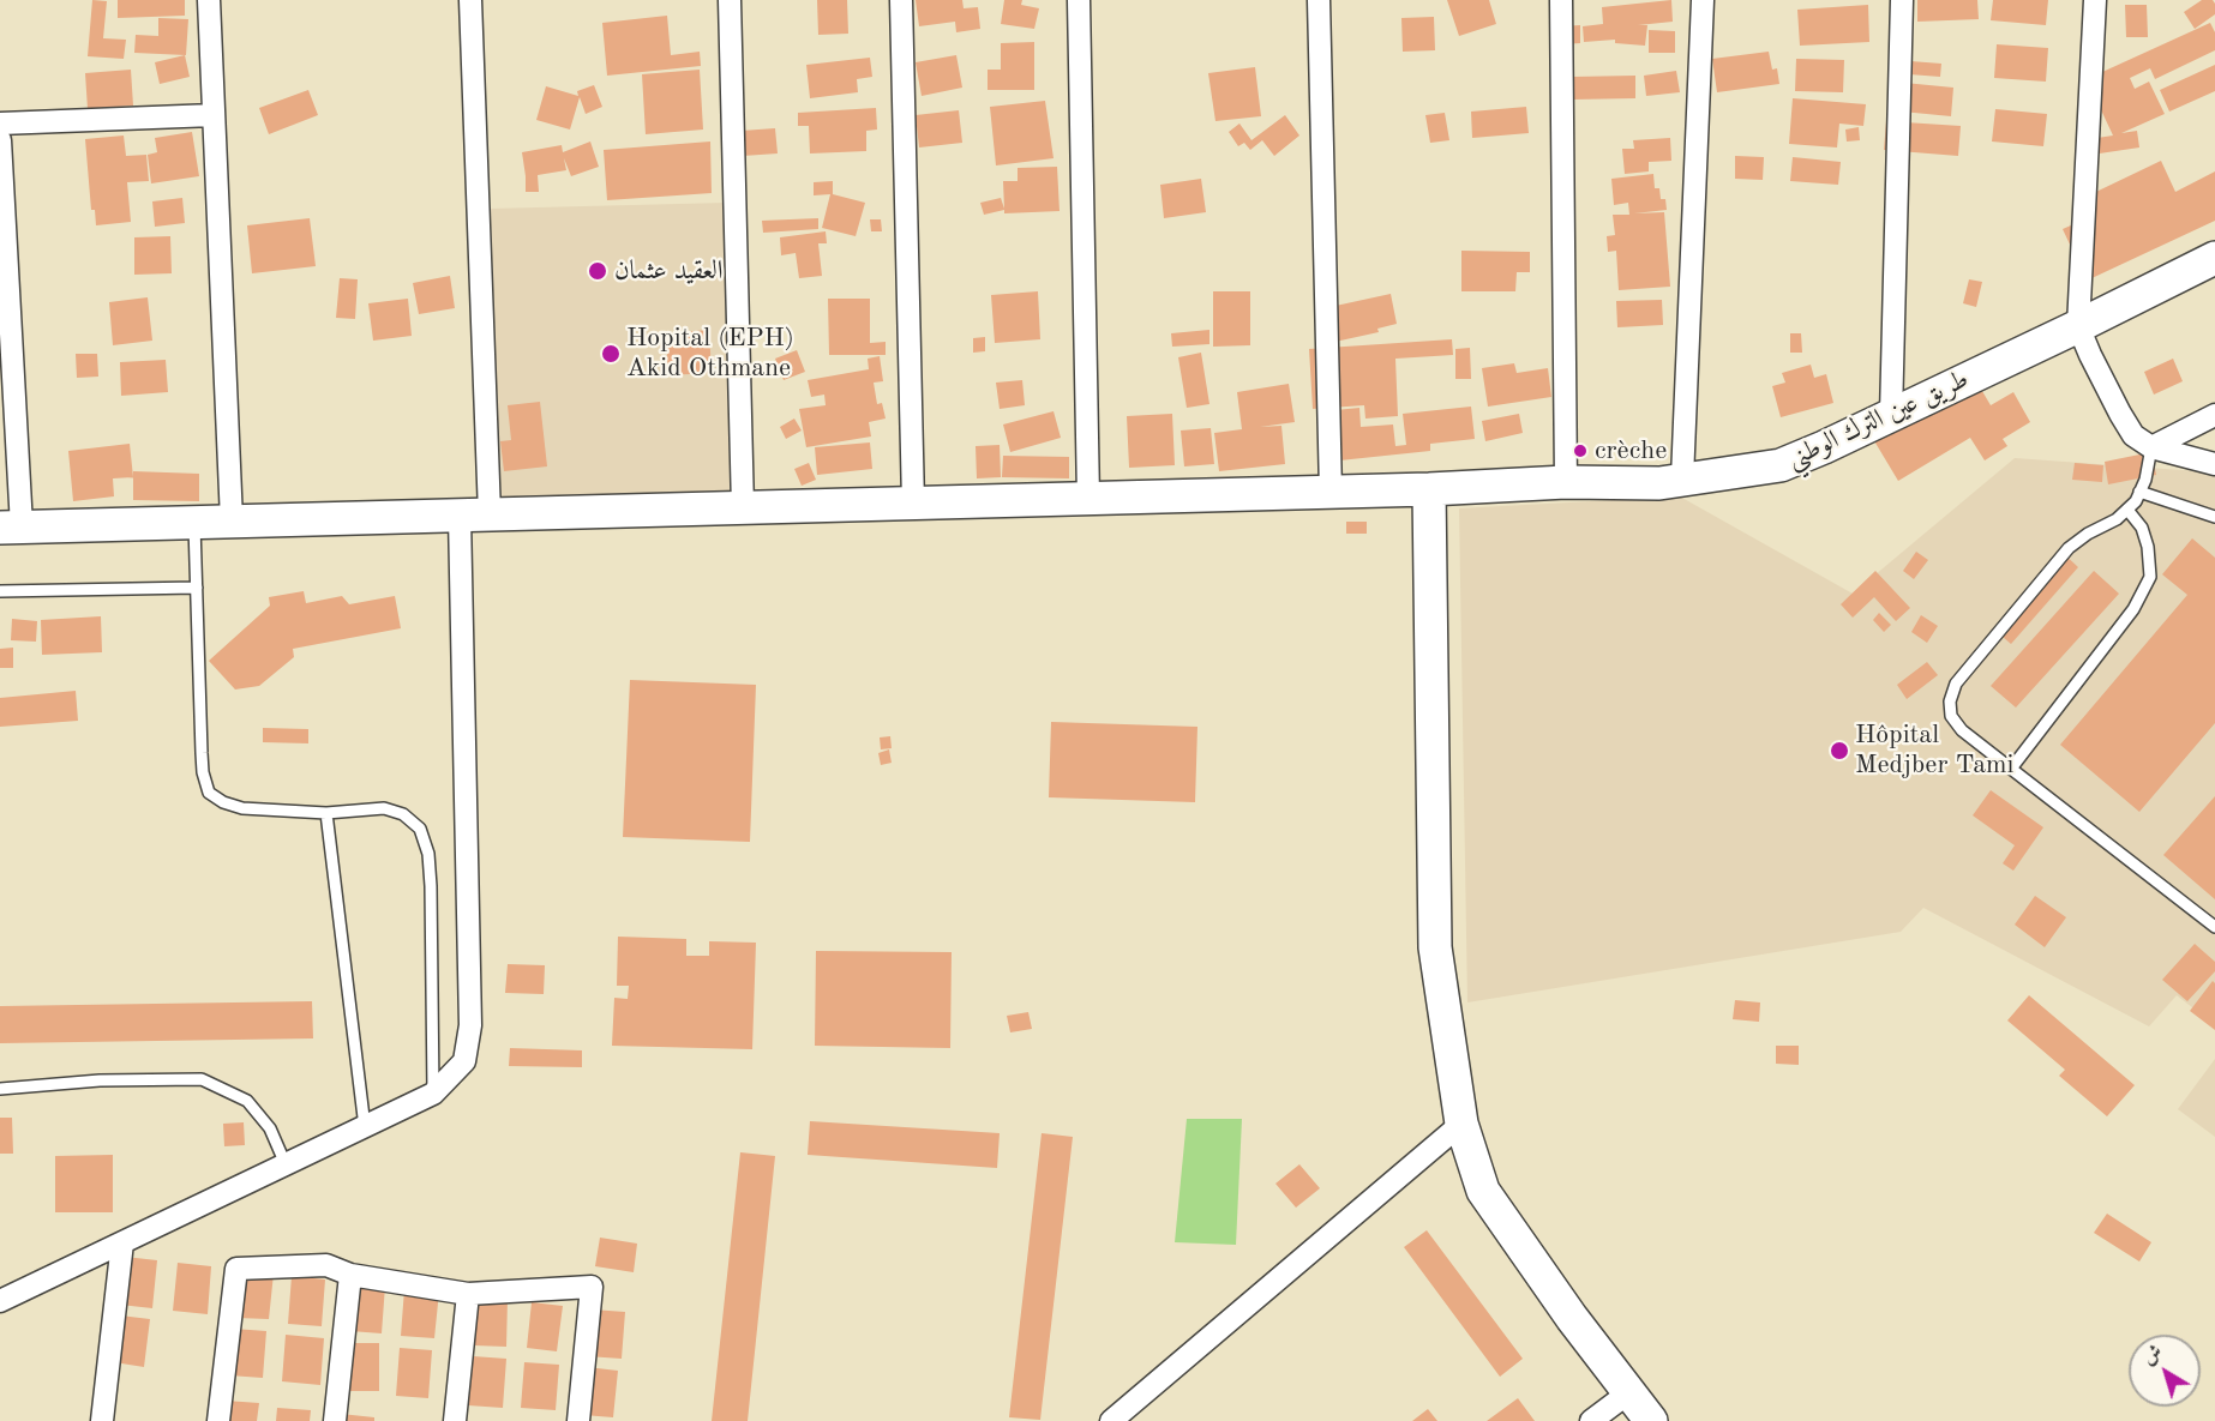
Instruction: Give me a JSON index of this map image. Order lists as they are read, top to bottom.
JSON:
{
  "streets": {
    "main road": ["طريق عين الترك الوطني"]
  },
  "places": [
    "العقيد عثمان",
    "Hopital (EPH) Akid Othmane",
    "crèche",
    "Hôpital Medjber Tami"
  ],
  "north": "top left"
}
